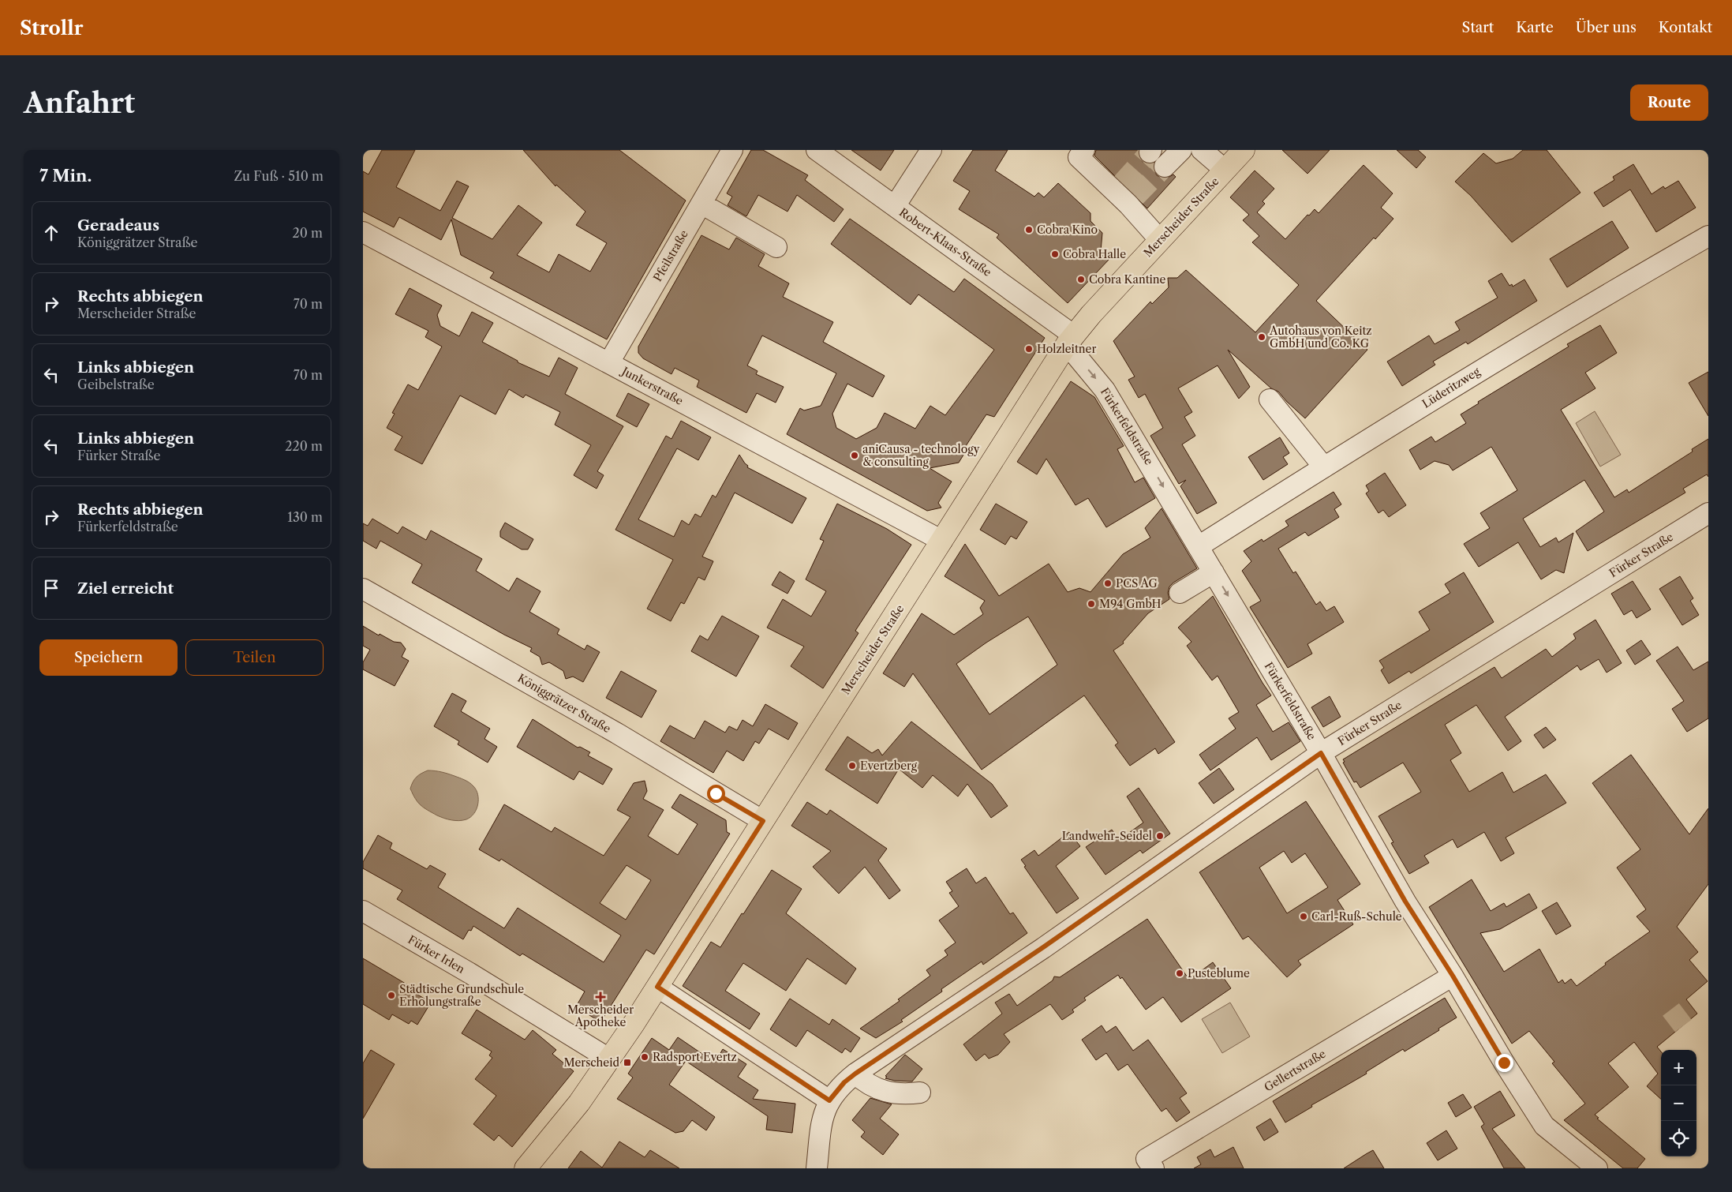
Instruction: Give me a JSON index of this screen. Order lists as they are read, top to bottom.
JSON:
{
  "streets": {
    "main road": ["Merscheider Straße"],
    "street": [
      "Robert-Klaas-Straße",
      "Pfeilstraße",
      "Junkerstraße",
      "Lüderitzweg",
      "Fürkerfeldstraße",
      "Fürker Straße",
      "Königgrätzer Straße",
      "Fürker Irlen",
      "Gellertstraße"
    ]
  },
  "crossings": [
    ["Merscheider Straße", "Robert-Klaas-Straße"],
    ["Merscheider Straße", "Junkerstraße"],
    ["Merscheider Straße", "Fürkerfeldstraße"],
    ["Merscheider Straße", "Königgrätzer Straße"],
    ["Merscheider Straße", "Fürker Irlen"],
    ["Robert-Klaas-Straße", "Fürkerfeldstraße"],
    ["Pfeilstraße", "Junkerstraße"],
    ["Lüderitzweg", "Fürkerfeldstraße"],
    ["Fürkerfeldstraße", "Fürker Straße"],
    ["Fürkerfeldstraße", "Gellertstraße"]
  ],
  "one_way": ["Fürkerfeldstraße"],
  "places": {
    "other": [
      "Cobra Kino",
      "Cobra Halle",
      "Cobra Kantine",
      "Autohaus von Keitz GmbH und Co. KG",
      "Holzleitner",
      "aniCausa - technology & consulting",
      "PCS AG",
      "M94 GmbH",
      "Evertzberg",
      "Landwehr-Seidel",
      "Carl-Ruß-Schule",
      "Pusteblume",
      "Städtische Grundschule Erholungstraße",
      "Radsport Evertz"
    ],
    "health": ["Merscheider Apotheke"],
    "transit": ["Merscheid"]
  },
  "page": {
    "header": "Strollr",
    "nav": [
      "Start",
      "Karte",
      "Über uns",
      "Kontakt"
    ],
    "buttons": [
      "Route",
      ["Speichern", "Teilen"]
    ],
    "title": "Anfahrt",
    "heading": ["7 Min.", "Zu Fuß · 510 m"],
    "list": [
      ["Geradeaus", "Königgrätzer Straße", "20 m"],
      ["Rechts abbiegen", "Merscheider Straße", "70 m"],
      ["Links abbiegen", "Geibelstraße", "70 m"],
      ["Links abbiegen", "Fürker Straße", "220 m"],
      ["Rechts abbiegen", "Fürkerfeldstraße", "130 m"],
      "Ziel erreicht"
    ],
    "map_buttons": ["+", "−"]
  }
}
